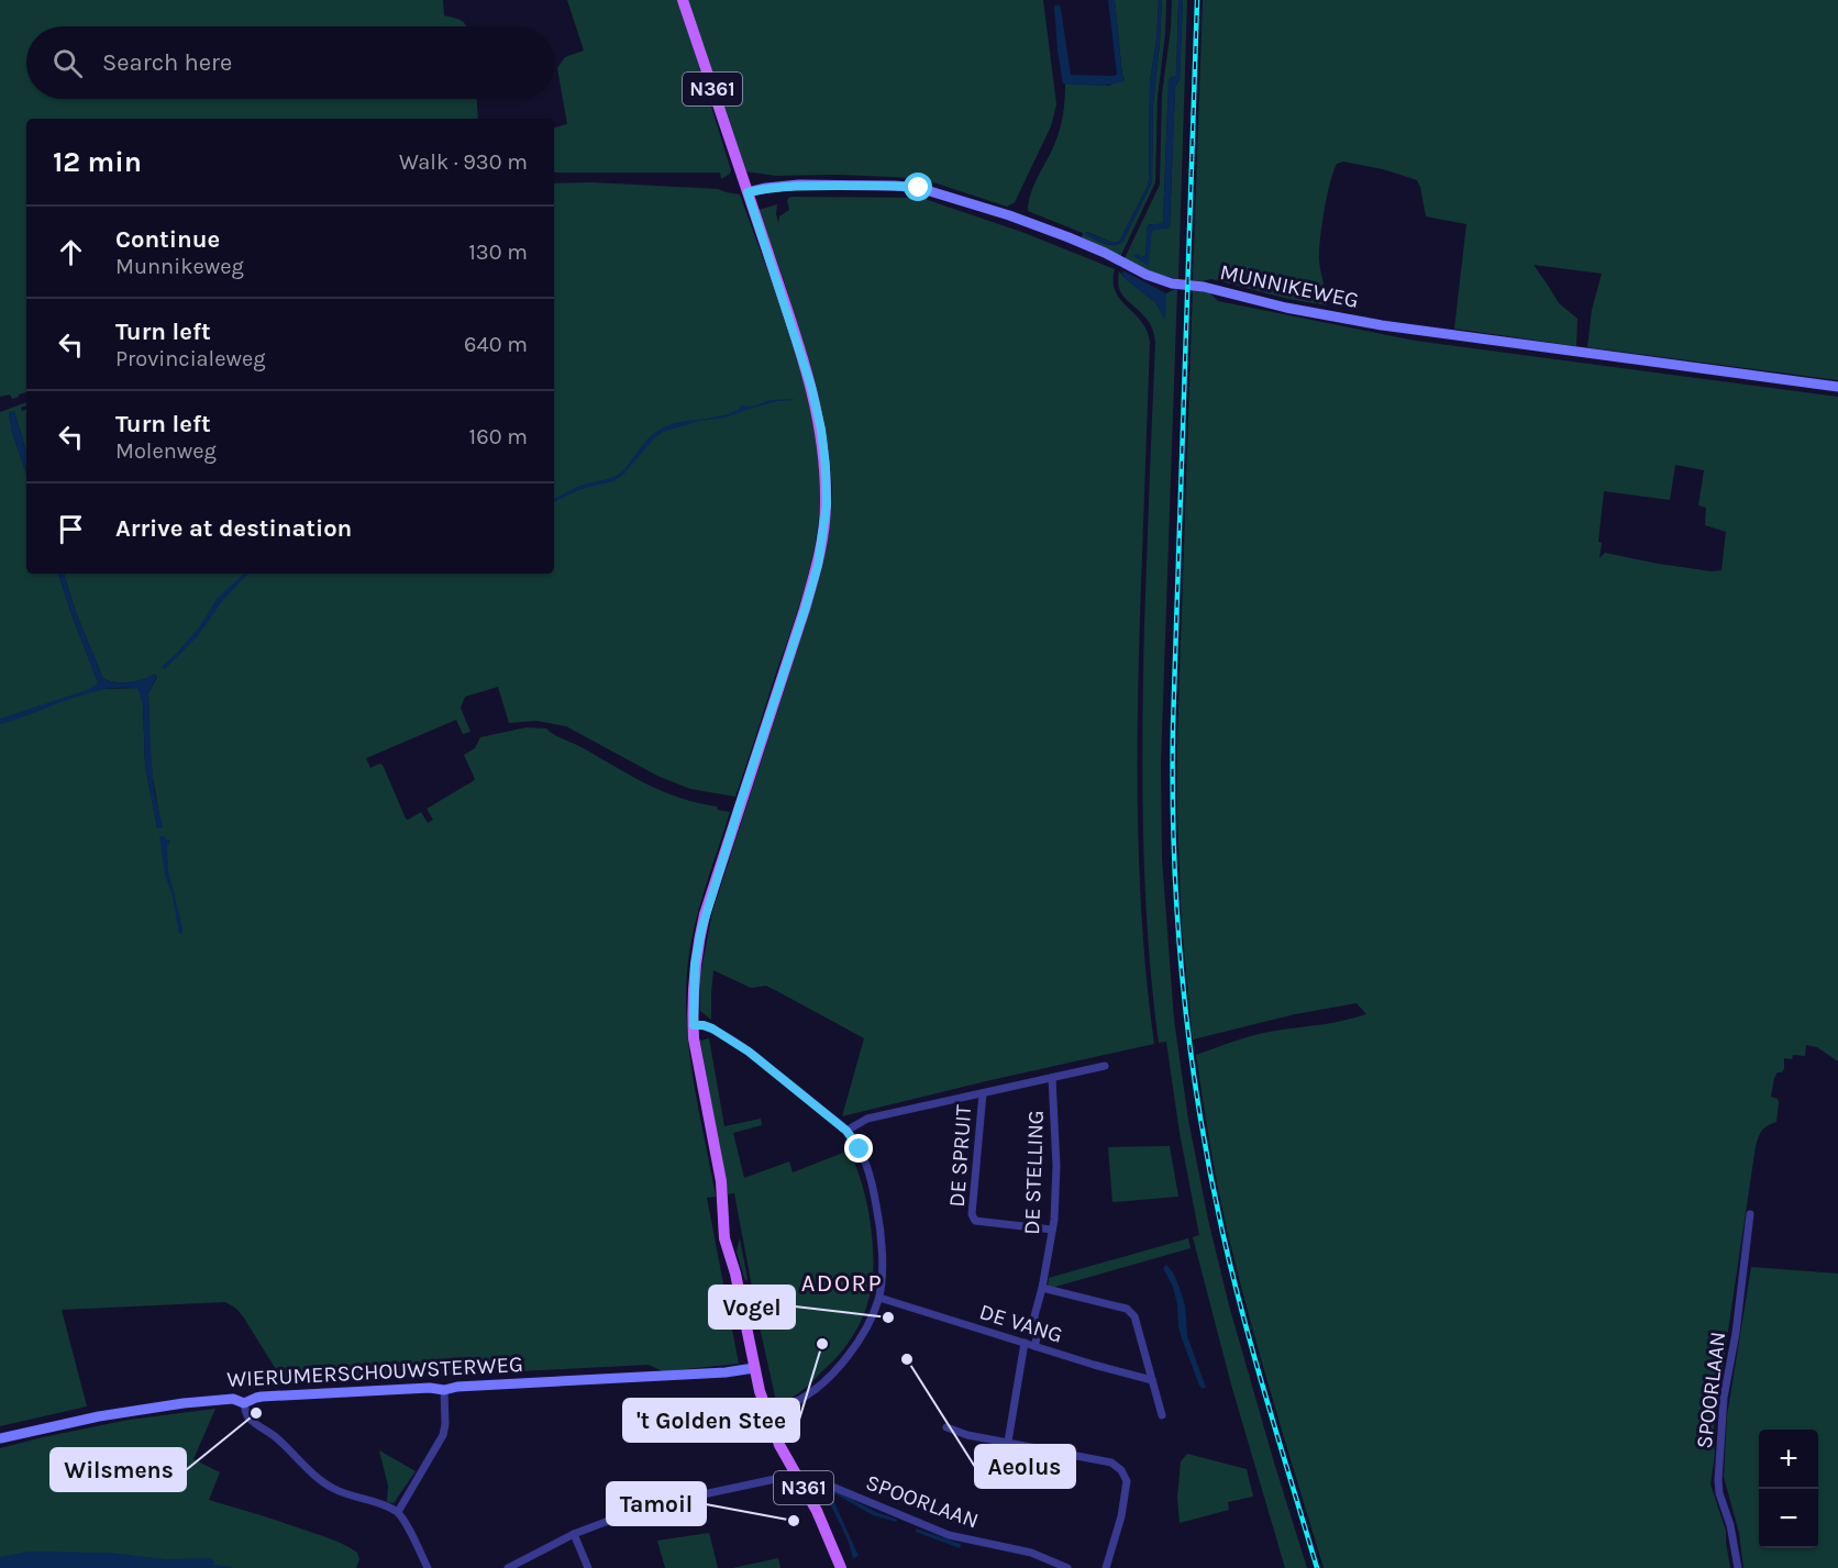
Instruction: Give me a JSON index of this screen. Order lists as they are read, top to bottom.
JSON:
{
  "streets": {
    "main road": ["N361"],
    "street": [
      "MUNNIKEWEG",
      "DE SPRUIT",
      "DE STELLING",
      "DE VANG",
      "WIERUMERSCHOUWSTERWEG",
      "SPOORLAAN"
    ]
  },
  "crossings": [
    ["N361", "MUNNIKEWEG"],
    ["N361", "WIERUMERSCHOUWSTERWEG"],
    ["N361", "SPOORLAAN"],
    ["DE SPRUIT", "DE STELLING"],
    ["DE STELLING", "DE VANG"]
  ],
  "districts": ["ADORP"],
  "places": [
    "Vogel",
    "'t Golden Stee",
    "Aeolus",
    "Wilsmens",
    "Tamoil"
  ],
  "page": {
    "search": "Search here",
    "heading": ["12 min", "Walk · 930 m"],
    "list": [
      ["Continue", "Munnikeweg", "130 m"],
      ["Turn left", "Provincialeweg", "640 m"],
      ["Turn left", "Molenweg", "160 m"],
      "Arrive at destination"
    ],
    "map_buttons": ["+", "−"]
  }
}
